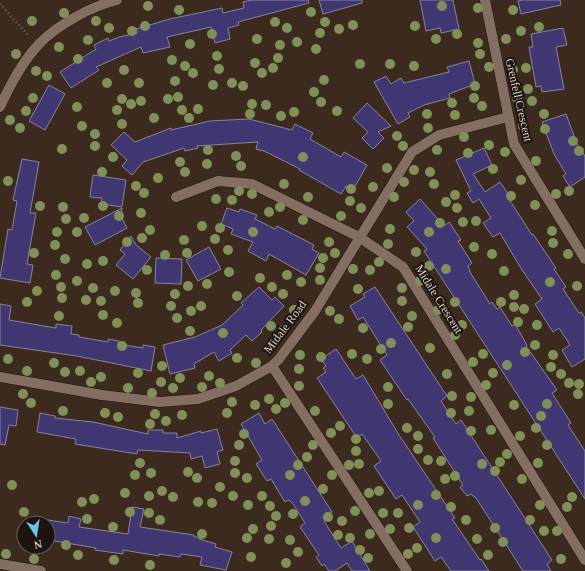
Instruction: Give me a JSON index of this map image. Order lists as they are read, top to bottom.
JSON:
{
  "streets": {
    "street": ["Grenfell Crescent", "Midale Crescent", "Midale Road"]
  },
  "crossings": [
    ["Grenfell Crescent", "Midale Road"],
    ["Midale Crescent", "Midale Road"]
  ],
  "north": "bottom"
}
